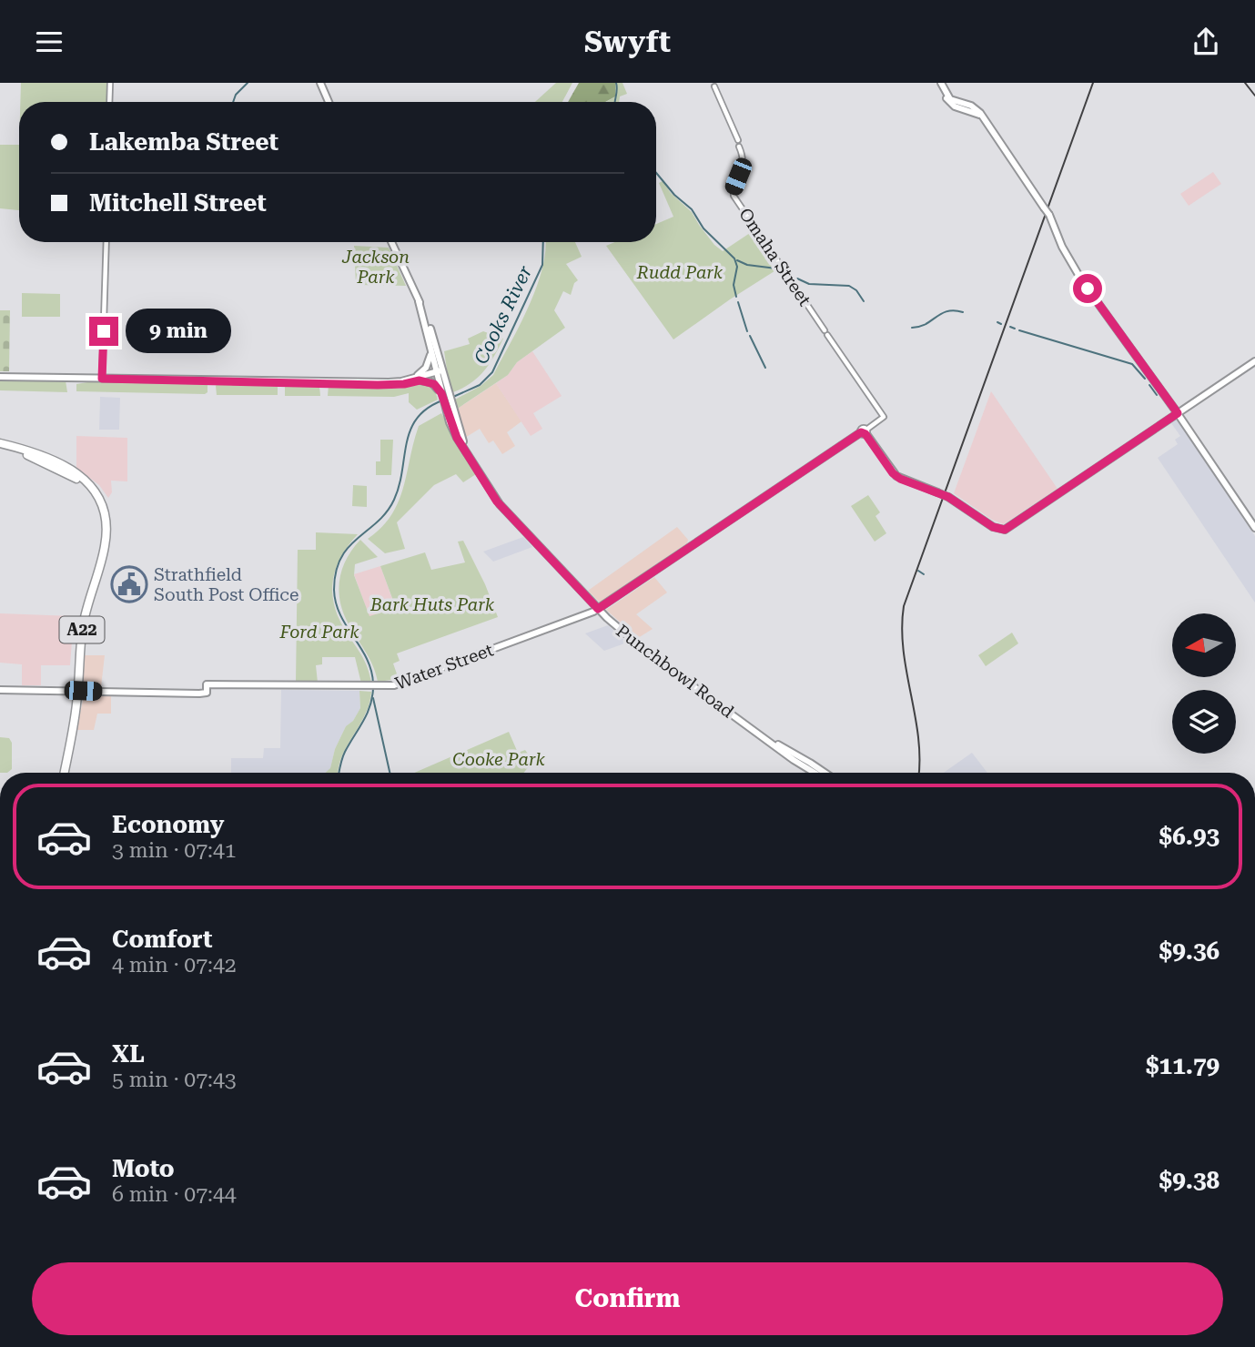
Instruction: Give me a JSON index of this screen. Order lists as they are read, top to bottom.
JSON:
{
  "streets": {
    "highway": ["A22"],
    "main road": ["Water Street", "Punchbowl Road"],
    "street": ["Omaha Street"]
  },
  "crossings": [
    ["Omaha Street", "Water Street"],
    ["A22", "Water Street"],
    ["Water Street", "Punchbowl Road"]
  ],
  "water": ["Cooks River"],
  "parks": [
    "Jackson Park",
    "Rudd Park",
    "Bark Huts Park",
    "Ford Park",
    "Cooke Park"
  ],
  "places": {
    "public building": ["Strathfield South Post Office"]
  },
  "north": "left",
  "page": {
    "header": "Swyft",
    "banner": ["Lakemba Street", "Mitchell Street"],
    "bubble": "9 min",
    "list": [
      {
        "name": "Economy",
        "note": "3 min · 07:41",
        "value": "$6.93"
      },
      {
        "name": "Comfort",
        "note": "4 min · 07:42",
        "value": "$9.36"
      },
      {
        "name": "XL",
        "note": "5 min · 07:43",
        "value": "$11.79"
      },
      {
        "name": "Moto",
        "note": "6 min · 07:44",
        "value": "$9.38"
      }
    ],
    "buttons": "Confirm"
  }
}
